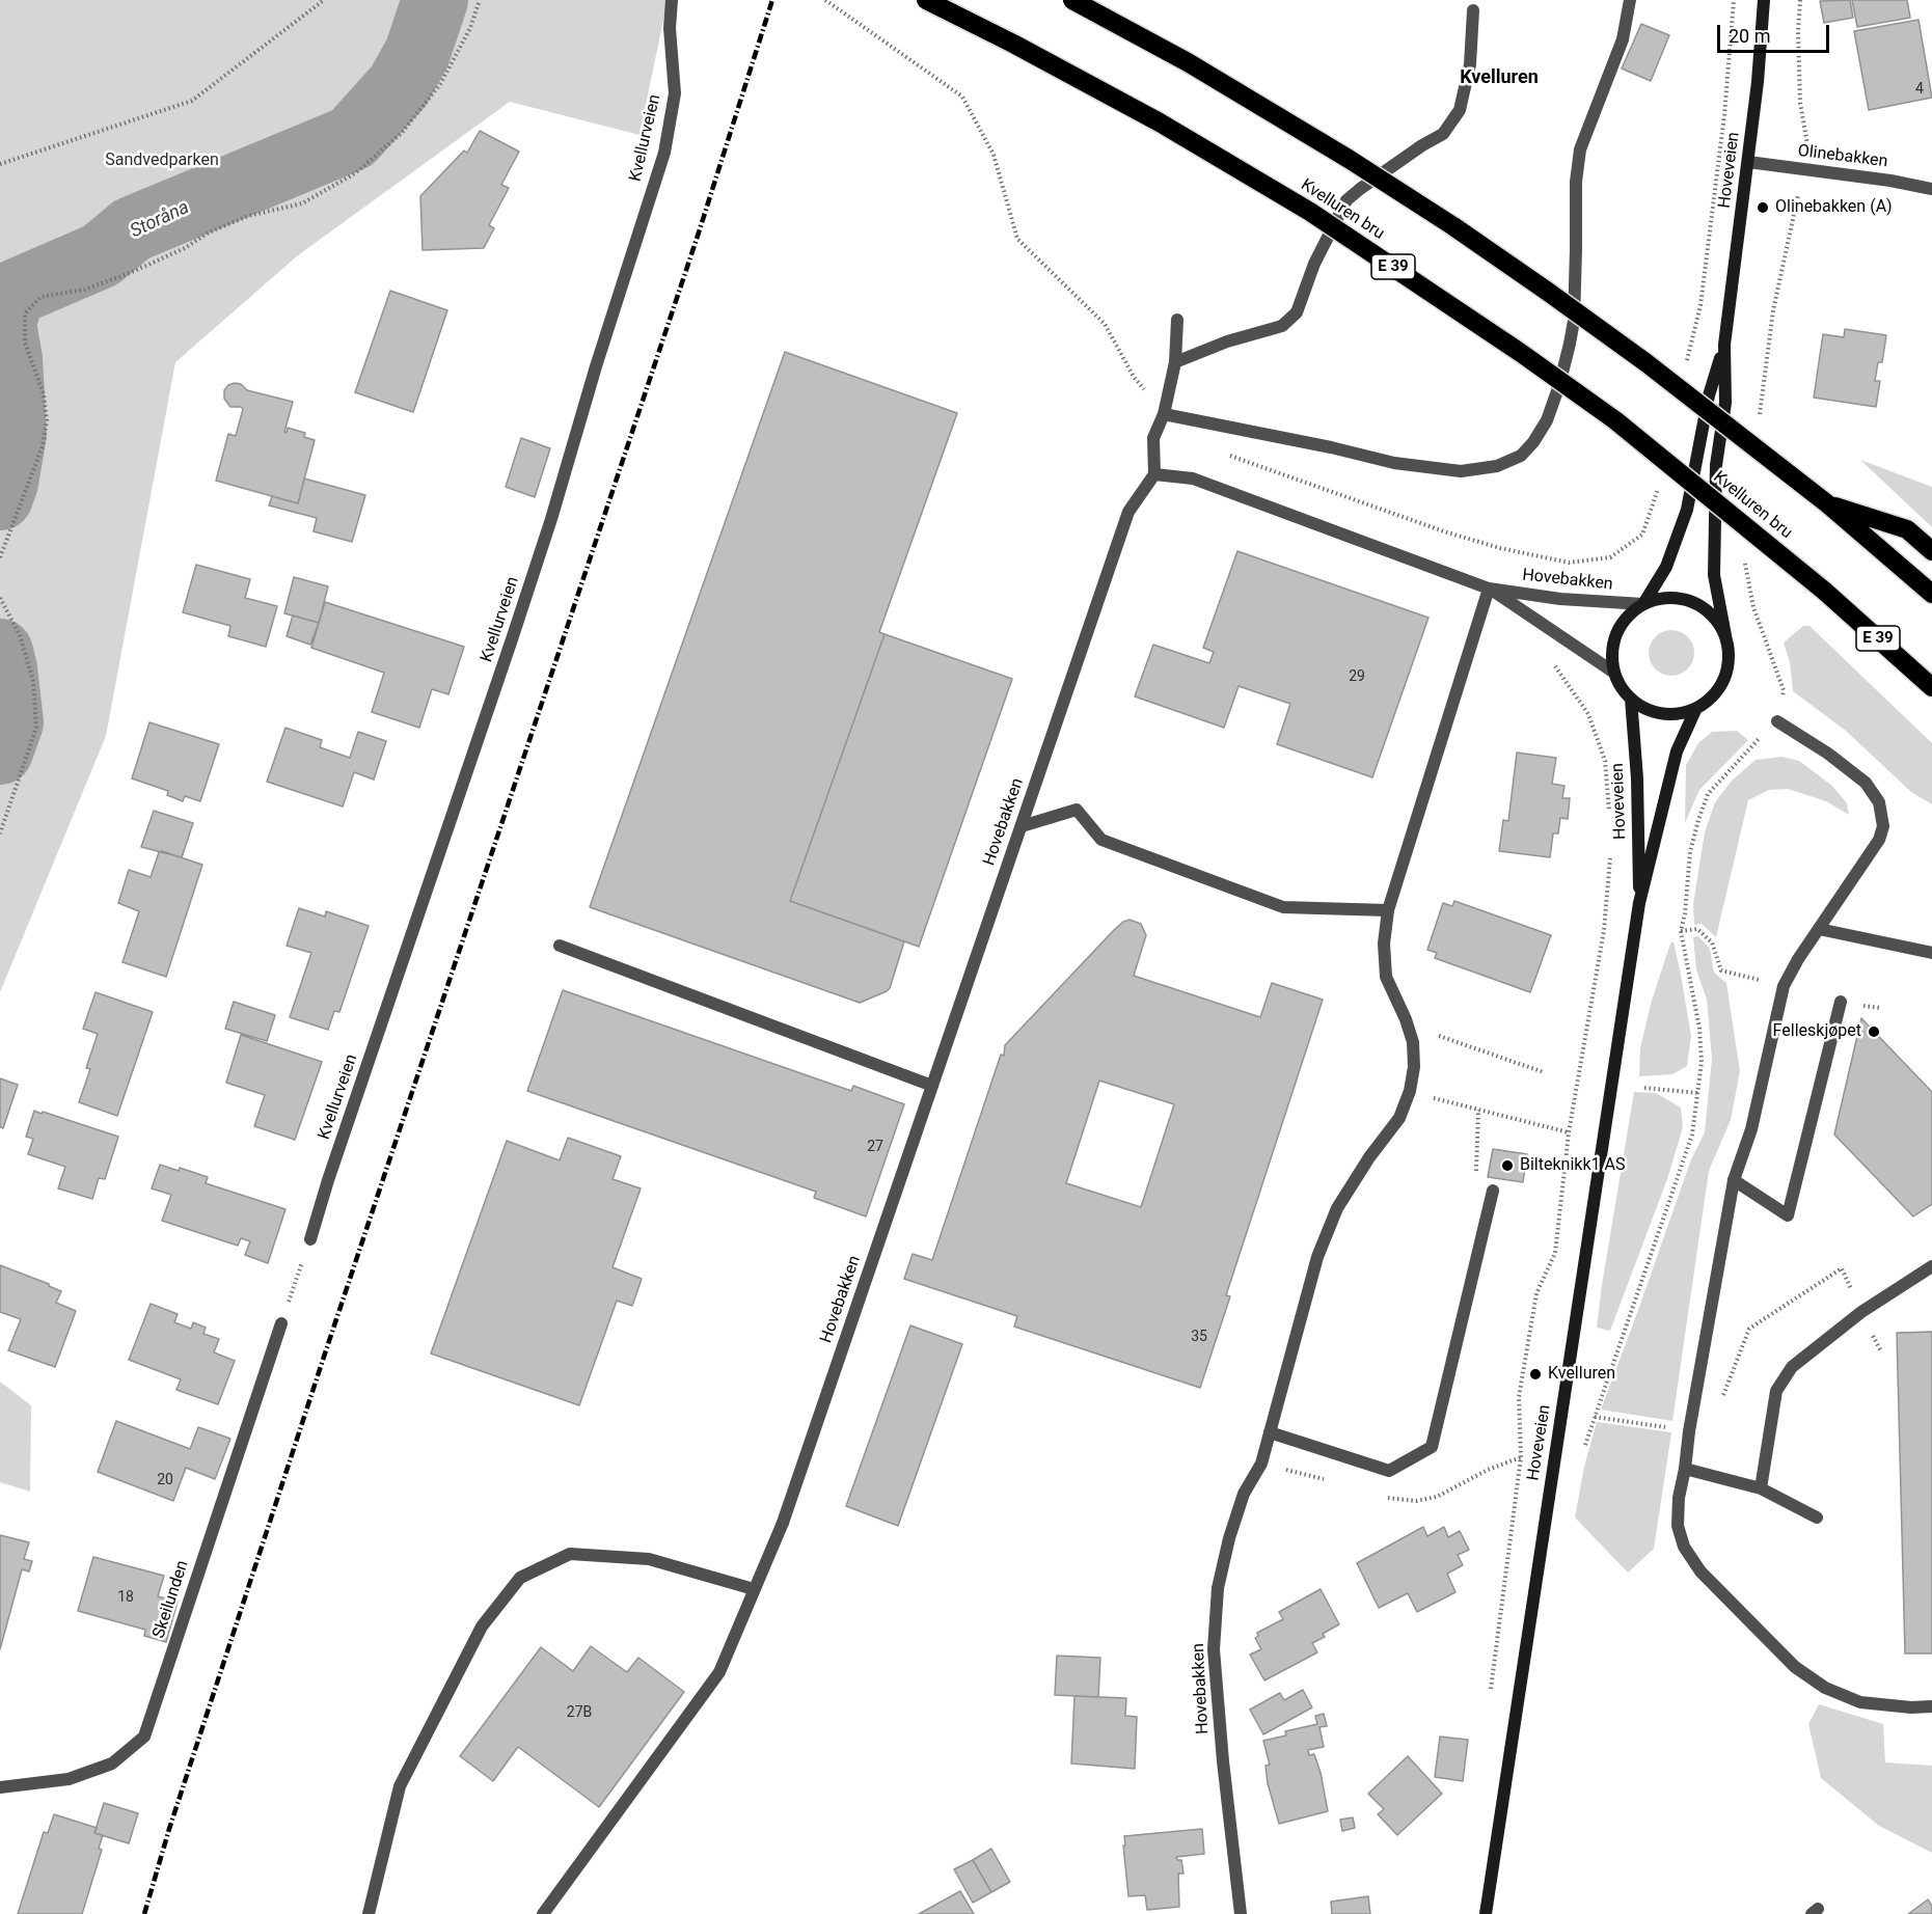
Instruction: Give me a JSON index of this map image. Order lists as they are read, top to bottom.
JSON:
{
  "streets": {
    "highway": ["Kvelluren bru", "E 39"],
    "main road": ["Hoveveien"],
    "street": [
      "Kvellurveien",
      "Olinebakken",
      "Hovebakken",
      "Skeilunden"
    ]
  },
  "crossings": [
    ["Olinebakken", "Hoveveien"],
    ["Hoveveien", "Hovebakken"]
  ],
  "districts": ["Kvelluren"],
  "water": ["Storåna"],
  "parks": ["Sandvedparken"],
  "places": [
    "Olinebakken (A)",
    "Felleskjøpet",
    "Bilteknikk1 AS",
    "Kvelluren"
  ],
  "house_numbers": [
    "4",
    "29",
    "27",
    "35",
    "20",
    "18",
    "27B"
  ],
  "scale_bar": "20 m"
}
